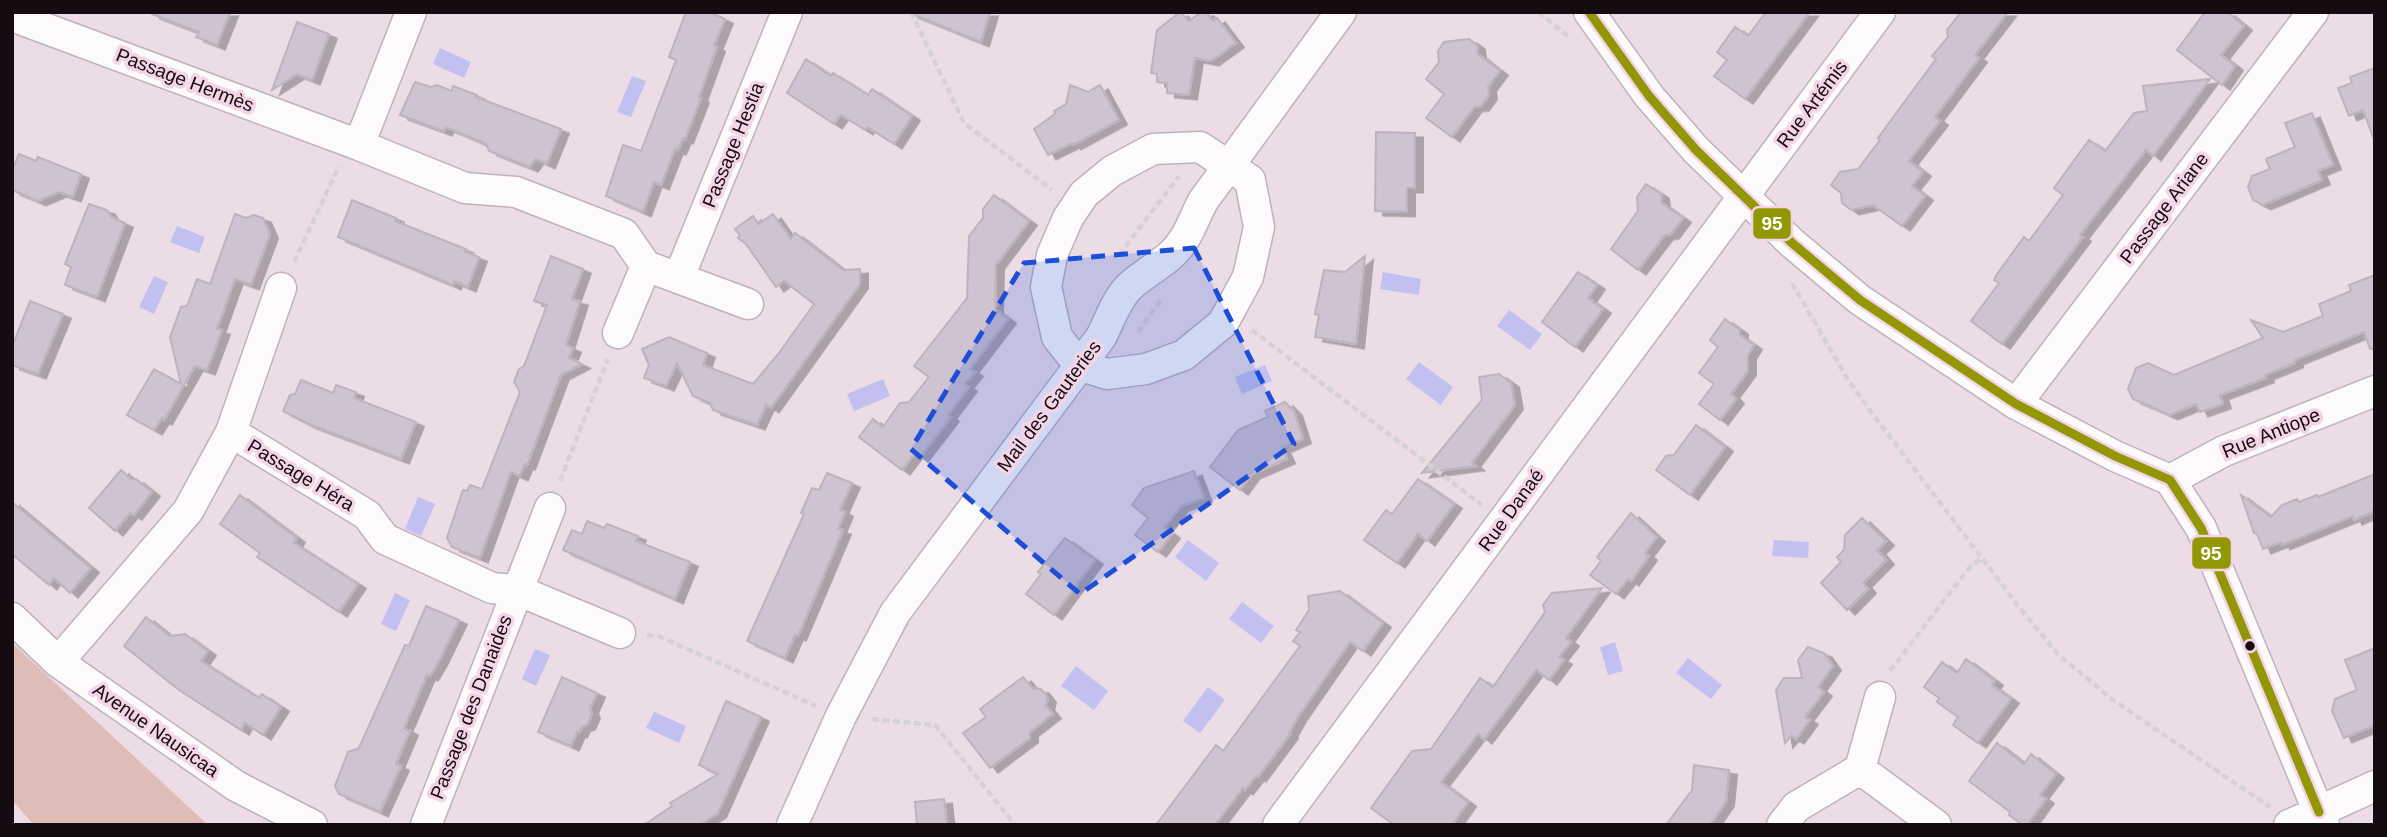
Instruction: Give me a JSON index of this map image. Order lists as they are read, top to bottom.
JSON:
{
  "streets": {
    "street": [
      "Passage Hermès",
      "Rue Artémis",
      "Passage Hestia",
      "Passage Ariane",
      "Mail des Gauteries",
      "Rue Antiope",
      "Passage Héra",
      "Rue Danaé",
      "Passage des Danaides",
      "Avenue Nausicaa"
    ]
  },
  "crossings": [
    ["Rue Artémis", "Rue Danaé"],
    ["Passage Héra", "Passage des Danaides"],
    ["Passage Héra", "Avenue Nausicaa"]
  ],
  "lines": ["transit line 95"]
}
